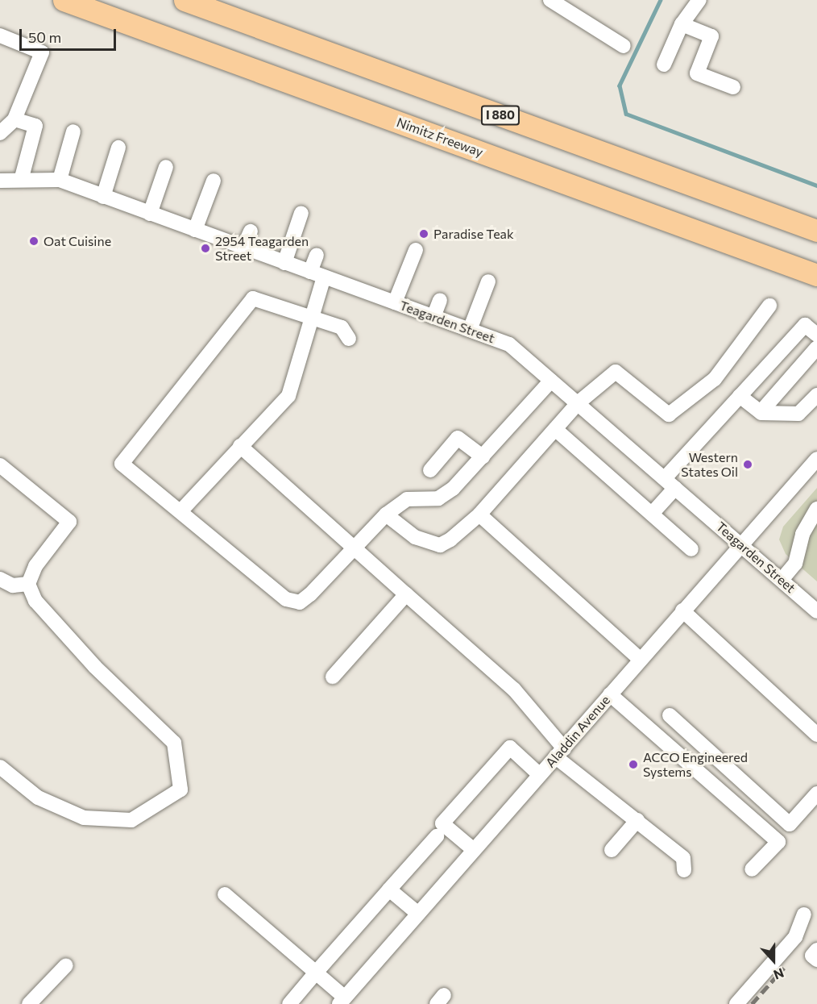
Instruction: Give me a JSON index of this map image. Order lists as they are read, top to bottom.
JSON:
{
  "streets": {
    "highway": ["I 880", "Nimitz Freeway"],
    "street": ["Teagarden Street", "Aladdin Avenue"]
  },
  "crossings": [
    ["Teagarden Street", "Aladdin Avenue"]
  ],
  "places": [
    "Paradise Teak",
    "Oat Cuisine",
    "2954 Teagarden Street",
    "Western States Oil",
    "ACCO Engineered Systems"
  ],
  "scale_bar": "50 m",
  "north": "bottom"
}
